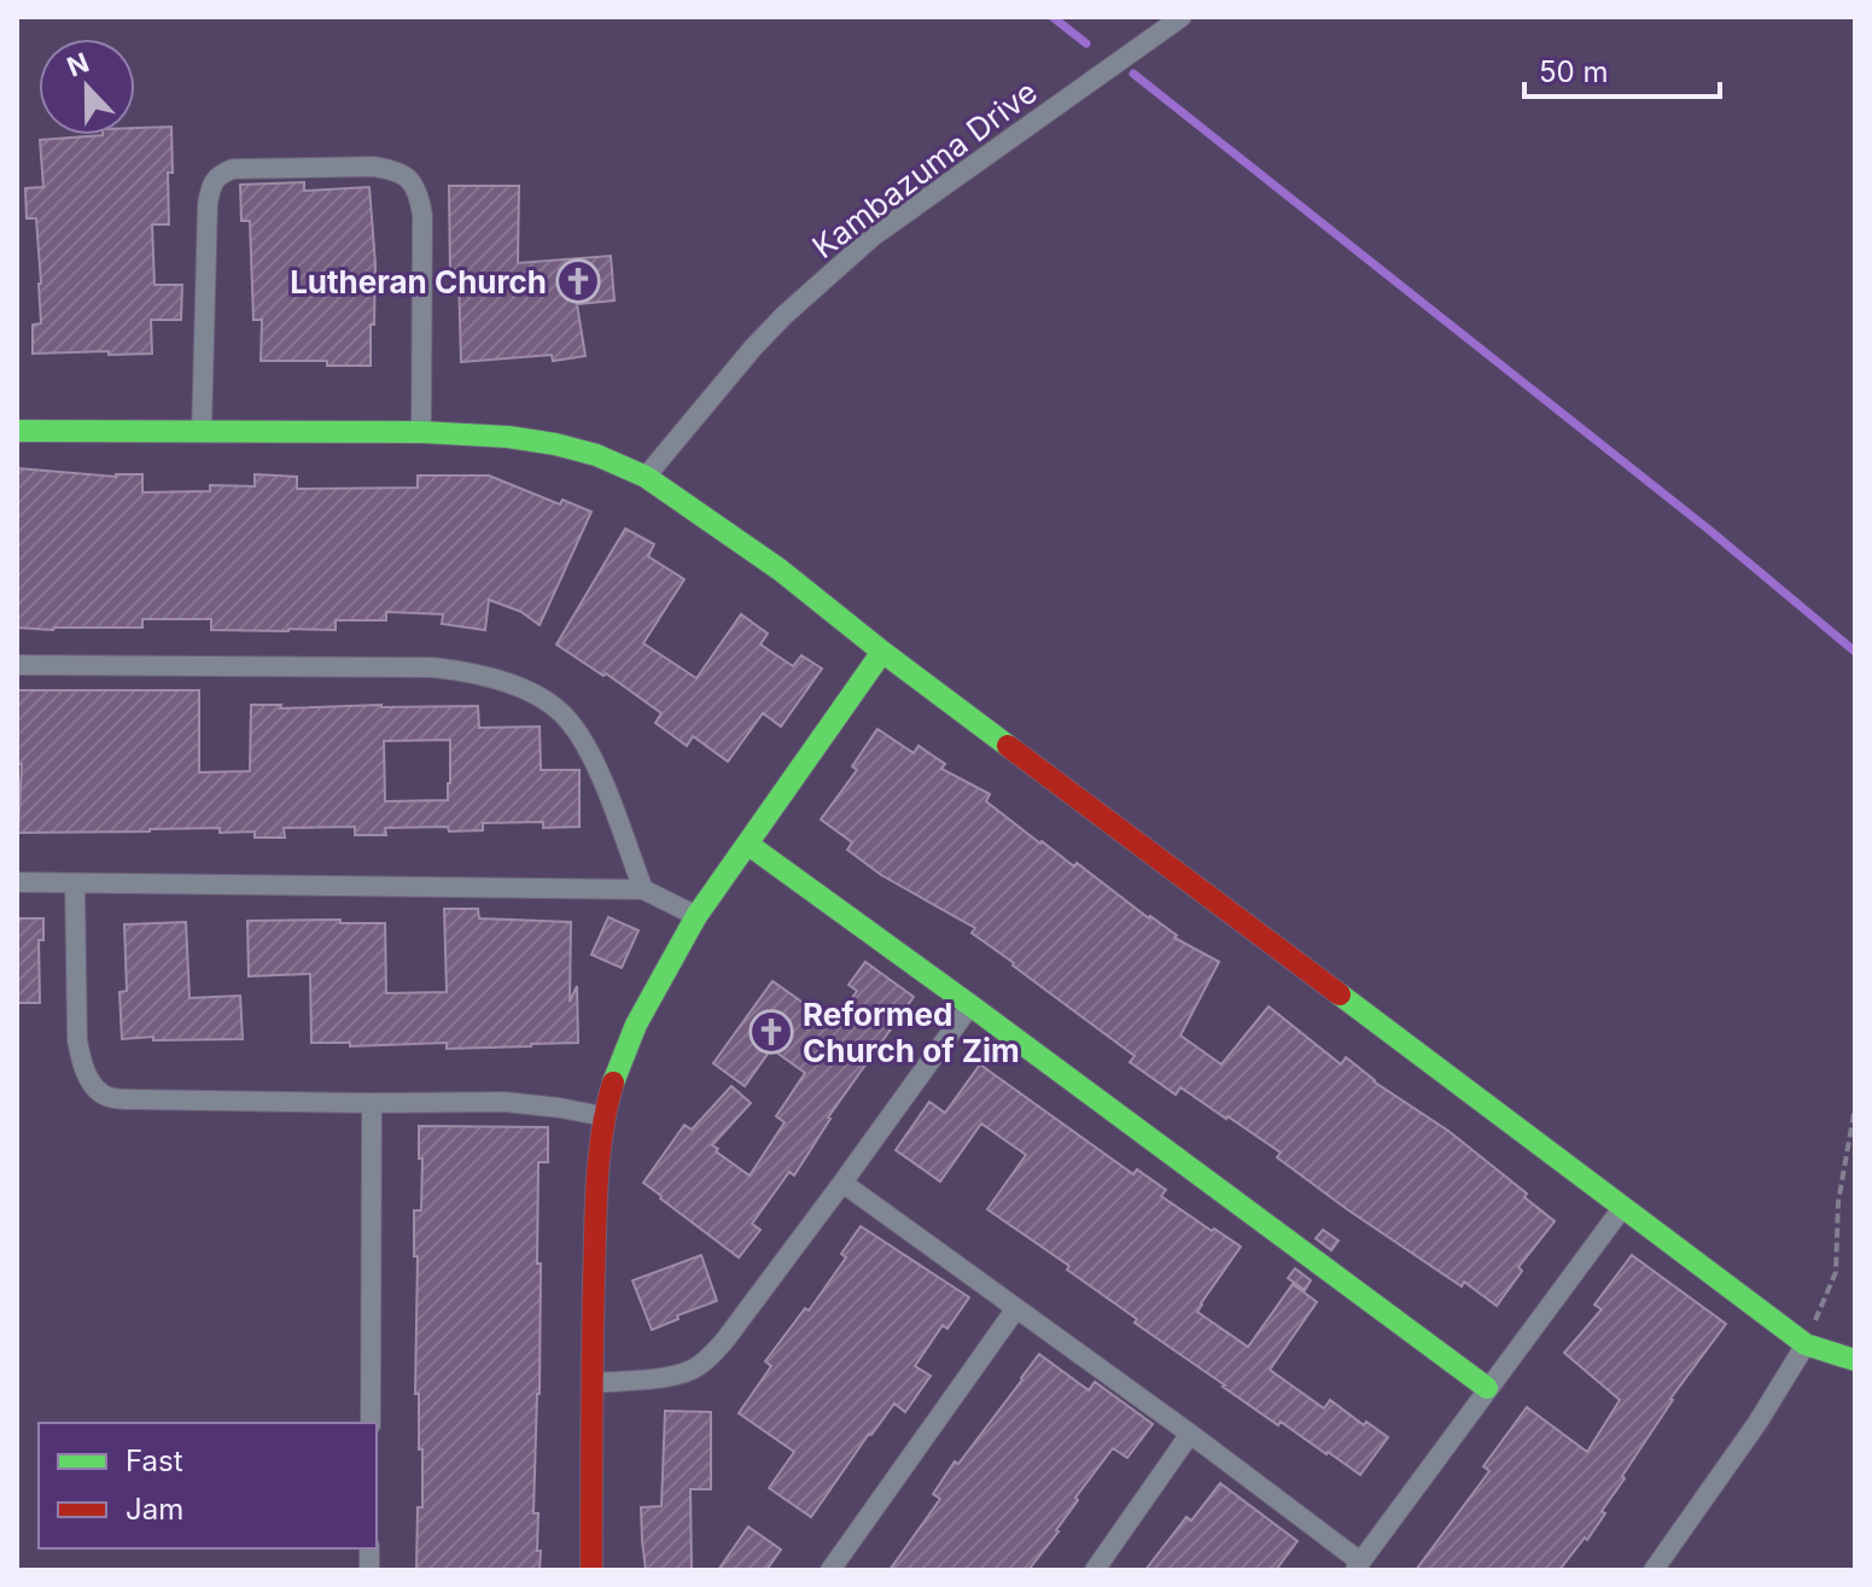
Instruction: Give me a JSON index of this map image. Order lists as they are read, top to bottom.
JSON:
{
  "streets": {
    "street": ["Kambazuma Drive"]
  },
  "places": {
    "church": ["Lutheran Church", "Reformed Church of Zim"]
  },
  "legend": ["Fast", "Jam"],
  "scale_bar": "50 m",
  "north": "top"
}
